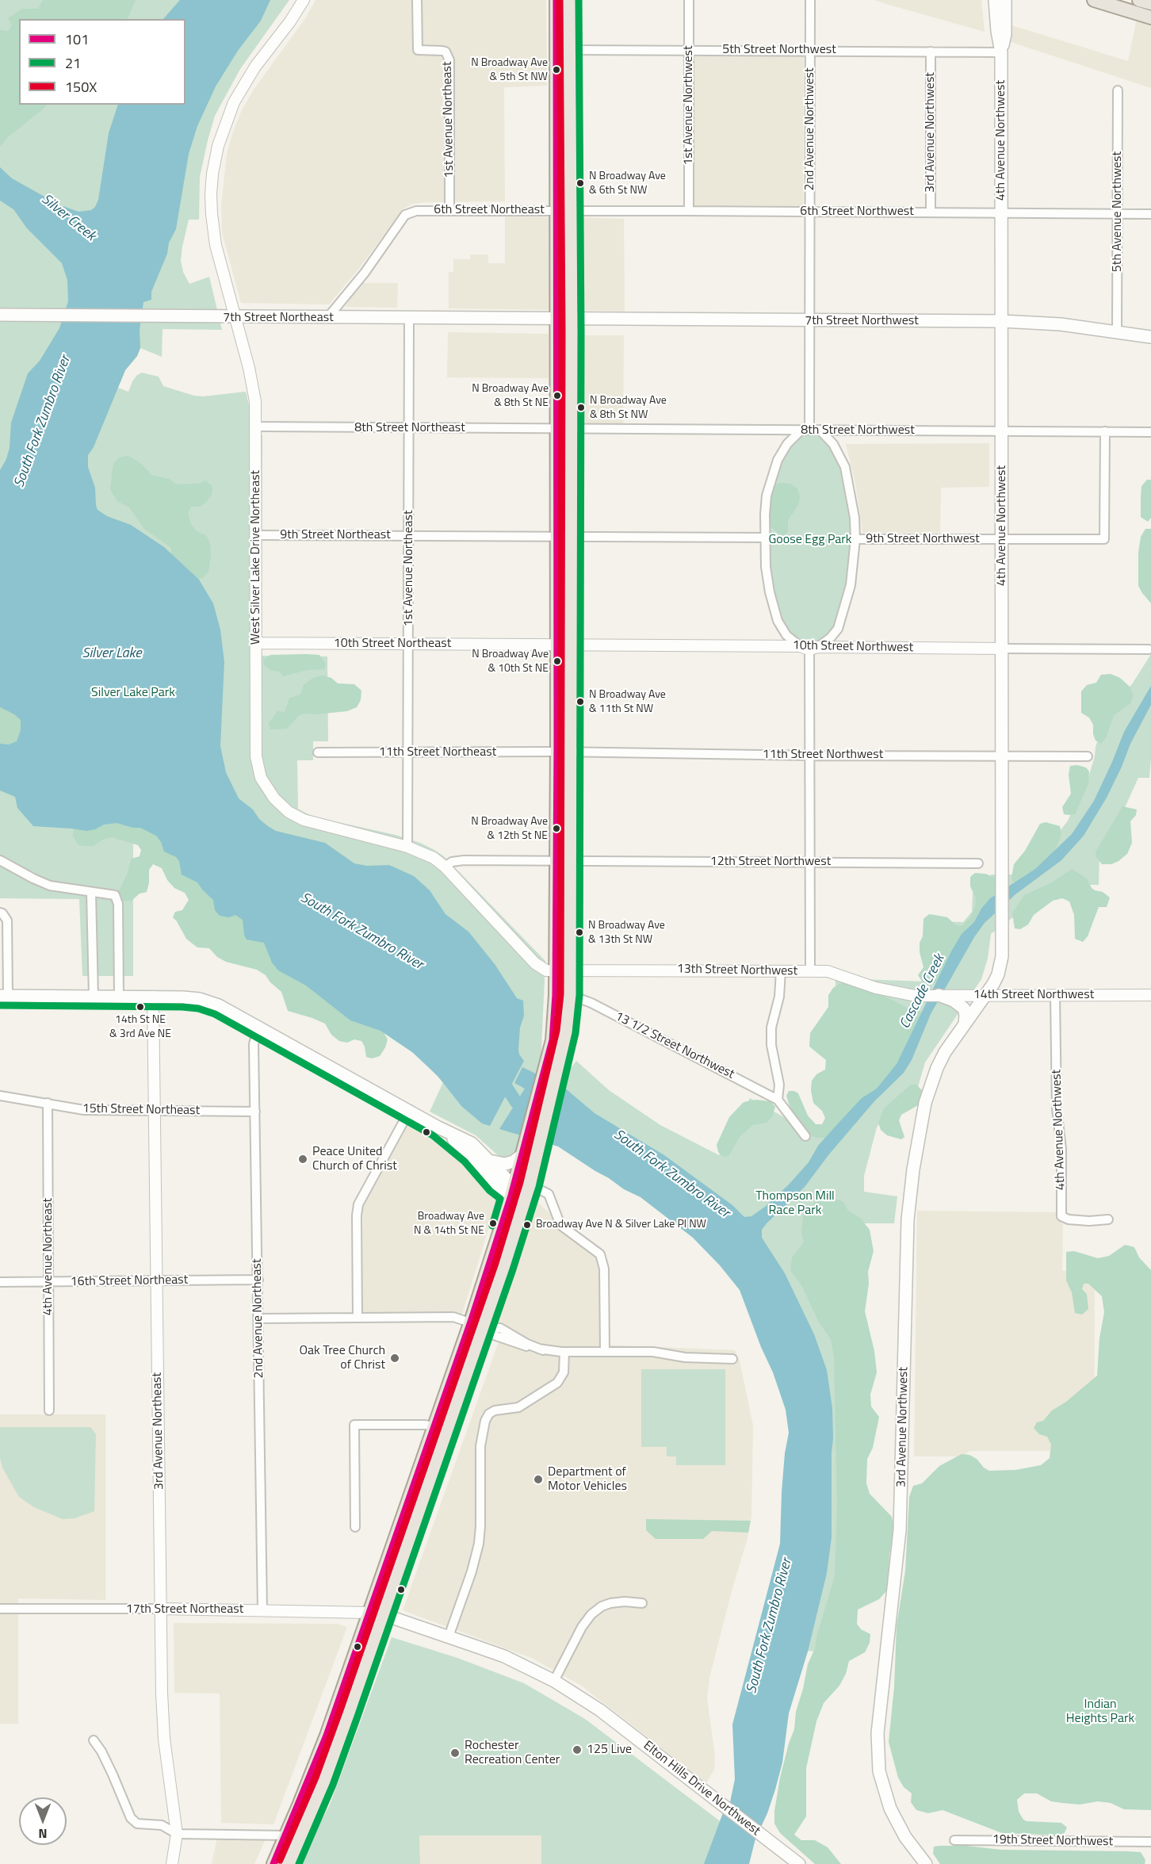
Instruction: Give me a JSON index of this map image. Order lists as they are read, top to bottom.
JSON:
{
  "streets": {
    "main road": [
      "3rd Avenue Northwest",
      "4th Avenue Northwest",
      "7th Street Northeast",
      "7th Street Northwest",
      "Elton Hills Drive Northwest"
    ],
    "street": [
      "5th Street Northwest",
      "1st Avenue Northwest",
      "1st Avenue Northeast",
      "2nd Avenue Northwest",
      "6th Street Northeast",
      "6th Street Northwest",
      "5th Avenue Northwest",
      "8th Street Northeast",
      "8th Street Northwest",
      "9th Street Northeast",
      "9th Street Northwest",
      "West Silver Lake Drive Northeast",
      "10th Street Northeast",
      "10th Street Northwest",
      "11th Street Northeast",
      "11th Street Northwest",
      "12th Street Northwest",
      "13th Street Northwest",
      "14th Street Northwest",
      "13 1/2 Street Northwest",
      "15th Street Northeast",
      "4th Avenue Northeast",
      "16th Street Northeast",
      "2nd Avenue Northeast",
      "3rd Avenue Northeast",
      "17th Street Northeast",
      "19th Street Northwest"
    ]
  },
  "crossings": [
    ["5th Street Northwest", "1st Avenue Northwest"],
    ["5th Street Northwest", "2nd Avenue Northwest"],
    ["5th Street Northwest", "3rd Avenue Northwest"],
    ["5th Street Northwest", "4th Avenue Northwest"],
    ["1st Avenue Northwest", "6th Street Northwest"],
    ["1st Avenue Northeast", "6th Street Northeast"],
    ["1st Avenue Northeast", "7th Street Northeast"],
    ["1st Avenue Northeast", "8th Street Northeast"],
    ["1st Avenue Northeast", "9th Street Northeast"],
    ["1st Avenue Northeast", "West Silver Lake Drive Northeast"],
    ["1st Avenue Northeast", "10th Street Northeast"],
    ["1st Avenue Northeast", "11th Street Northeast"],
    ["2nd Avenue Northwest", "6th Street Northwest"],
    ["2nd Avenue Northwest", "7th Street Northwest"],
    ["2nd Avenue Northwest", "8th Street Northwest"],
    ["3rd Avenue Northwest", "4th Avenue Northwest"],
    ["3rd Avenue Northwest", "6th Street Northwest"],
    ["3rd Avenue Northwest", "14th Street Northwest"],
    ["4th Avenue Northwest", "6th Street Northwest"],
    ["4th Avenue Northwest", "7th Street Northwest"],
    ["4th Avenue Northwest", "8th Street Northwest"],
    ["4th Avenue Northwest", "9th Street Northwest"],
    ["4th Avenue Northwest", "10th Street Northwest"],
    ["4th Avenue Northwest", "11th Street Northwest"],
    ["4th Avenue Northwest", "14th Street Northwest"],
    ["6th Street Northeast", "6th Street Northwest"],
    ["6th Street Northeast", "7th Street Northeast"],
    ["6th Street Northwest", "5th Avenue Northwest"],
    ["5th Avenue Northwest", "7th Street Northwest"],
    ["7th Street Northeast", "7th Street Northwest"],
    ["7th Street Northeast", "West Silver Lake Drive Northeast"],
    ["8th Street Northeast", "8th Street Northwest"],
    ["8th Street Northeast", "West Silver Lake Drive Northeast"],
    ["8th Street Northwest", "9th Street Northwest"],
    ["9th Street Northeast", "West Silver Lake Drive Northeast"],
    ["West Silver Lake Drive Northeast", "10th Street Northeast"],
    ["West Silver Lake Drive Northeast", "12th Street Northwest"],
    ["West Silver Lake Drive Northeast", "13th Street Northwest"],
    ["10th Street Northeast", "10th Street Northwest"],
    ["11th Street Northeast", "11th Street Northwest"],
    ["13th Street Northwest", "14th Street Northwest"],
    ["15th Street Northeast", "4th Avenue Northeast"],
    ["15th Street Northeast", "2nd Avenue Northeast"],
    ["15th Street Northeast", "3rd Avenue Northeast"],
    ["4th Avenue Northeast", "16th Street Northeast"],
    ["16th Street Northeast", "2nd Avenue Northeast"],
    ["16th Street Northeast", "3rd Avenue Northeast"],
    ["2nd Avenue Northeast", "17th Street Northeast"],
    ["3rd Avenue Northeast", "17th Street Northeast"],
    ["17th Street Northeast", "Elton Hills Drive Northwest"]
  ],
  "water": [
    "Silver Creek",
    "South Fork Zumbro River",
    "Silver Lake",
    "Cascade Creek"
  ],
  "parks": [
    "Goose Egg Park",
    "Silver Lake Park",
    "Thompson Mill Race Park",
    "Indian Heights Park"
  ],
  "places": [
    "N Broadway Ave & 5th St NW",
    "N Broadway Ave & 6th St NW",
    "N Broadway Ave & 8th St NE",
    "N Broadway Ave & 8th St NW",
    "N Broadway Ave & 10th St NE",
    "N Broadway Ave & 11th St NW",
    "N Broadway Ave & 12th St NE",
    "N Broadway Ave & 13th St NW",
    "14th St NE & 3rd Ave NE",
    "Peace United Church of Christ",
    "Broadway Ave N & 14th St NE",
    "Broadway Ave N & Silver Lake Pl NW",
    "Oak Tree Church of Christ",
    "Department of Motor Vehicles",
    "125 Live",
    "Rochester Recreation Center"
  ],
  "lines": ["transit line 101", "transit line 21", "transit line 150X"],
  "legend": ["101", "21", "150X"],
  "north": "bottom"
}
